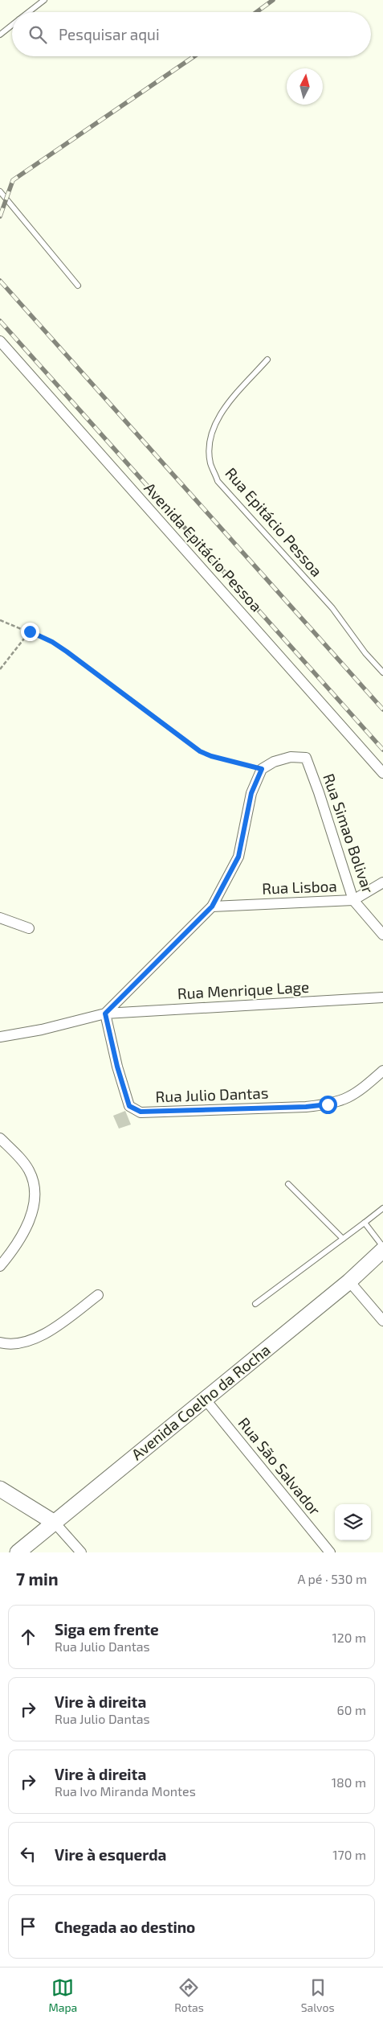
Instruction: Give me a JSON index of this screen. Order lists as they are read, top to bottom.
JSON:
{
  "streets": {
    "main road": ["Avenida Coelho da Rocha"],
    "street": [
      "Avenida Epitácio Pessoa",
      "Rua Simao Bolivar",
      "Rua Lisboa",
      "Rua Menrique Lage",
      "Rua Julio Dantas",
      "Rua São Salvador"
    ],
    "lane": ["Rua Epitácio Pessoa"]
  },
  "crossings": [
    ["Rua Simao Bolivar", "Rua Lisboa"],
    ["Rua Menrique Lage", "Rua Julio Dantas"],
    ["Avenida Coelho da Rocha", "Rua São Salvador"]
  ],
  "north": "top",
  "page": {
    "search": "Pesquisar aqui",
    "heading": ["7 min", "A pé · 530 m"],
    "list": [
      ["Siga em frente", "Rua Julio Dantas", "120 m"],
      ["Vire à direita", "Rua Julio Dantas", "60 m"],
      ["Vire à direita", "Rua Ivo Miranda Montes", "180 m"],
      ["Vire à esquerda", "170 m"],
      "Chegada ao destino"
    ],
    "nav": ["Mapa", "Rotas", "Salvos"]
  }
}
